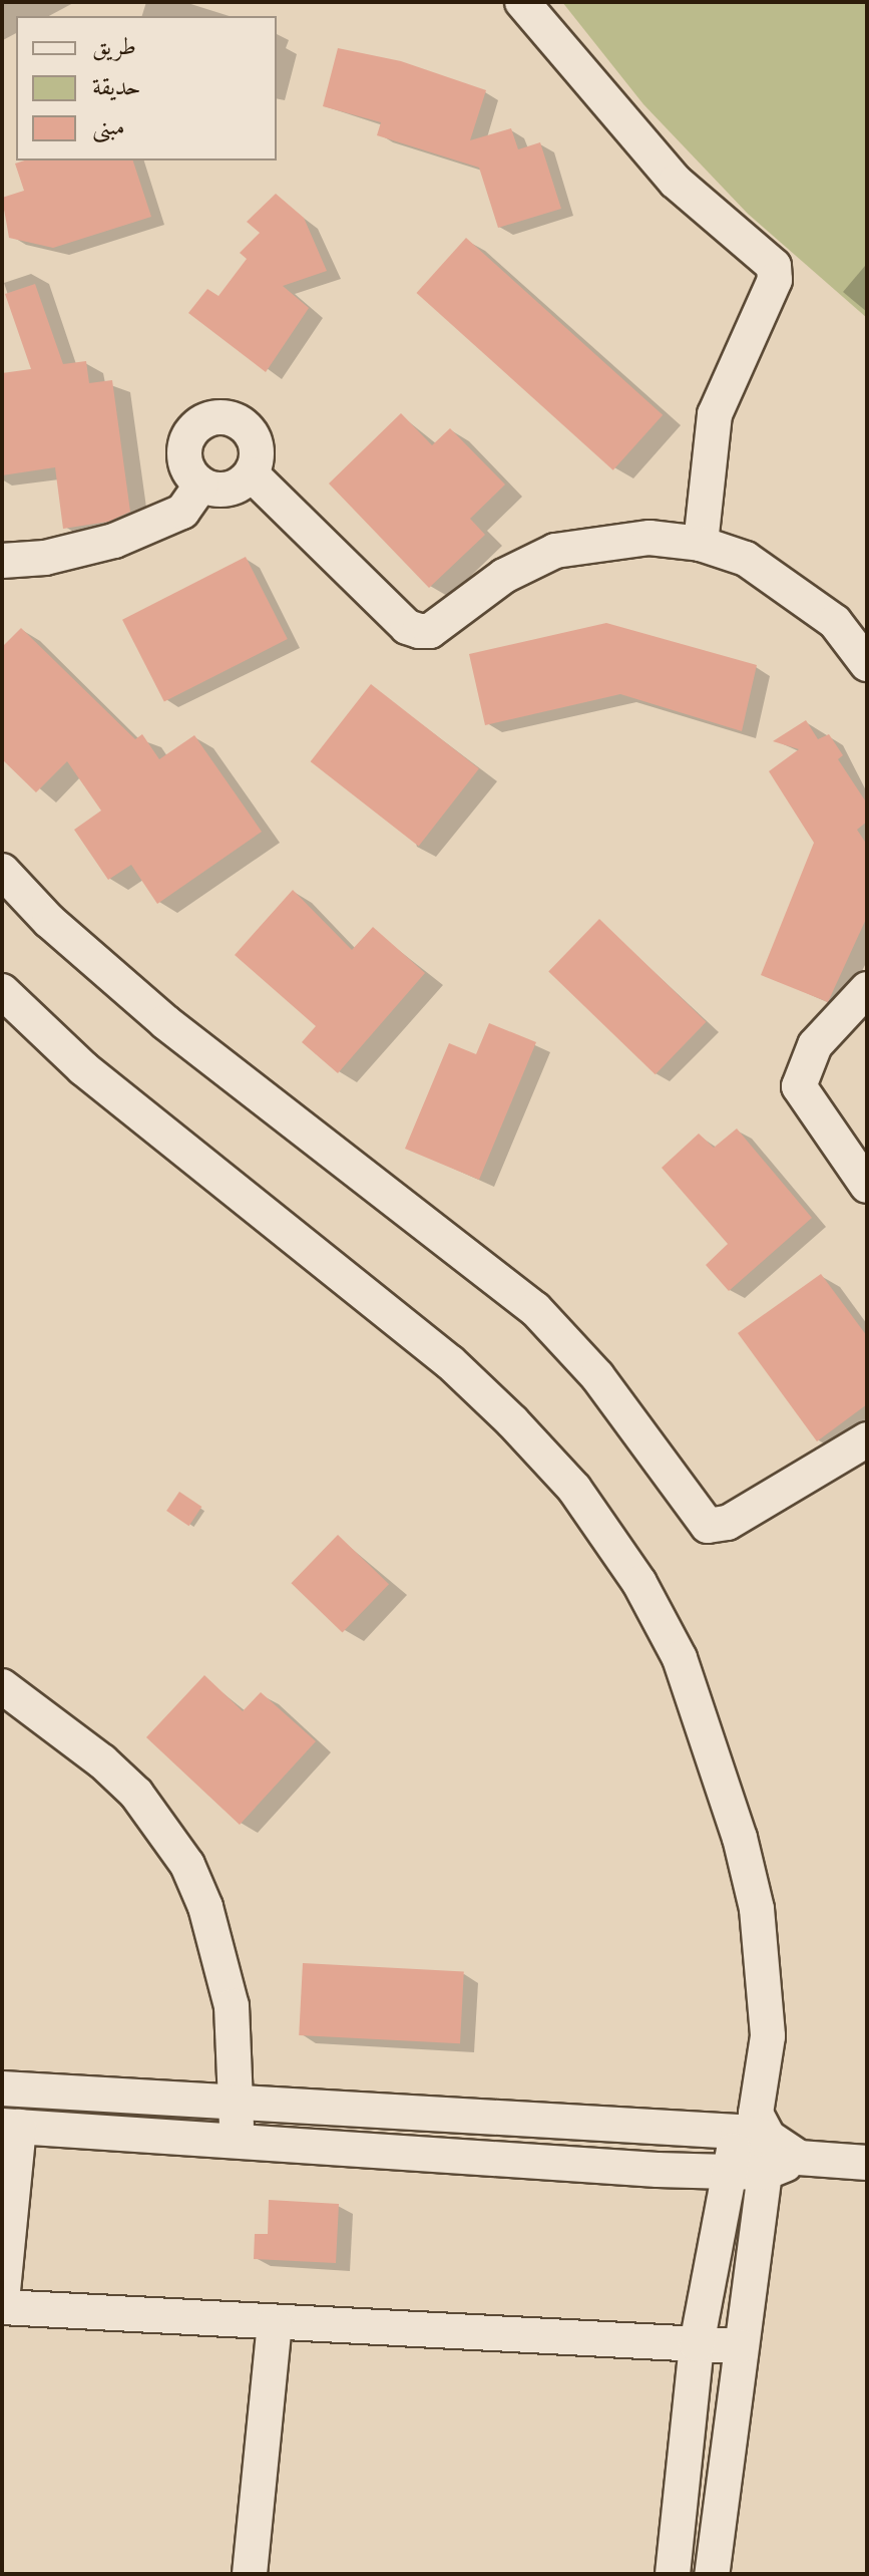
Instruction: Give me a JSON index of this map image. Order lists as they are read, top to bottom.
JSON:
{
  "legend": ["طريق", "حديقة", "مبنى"]
}
